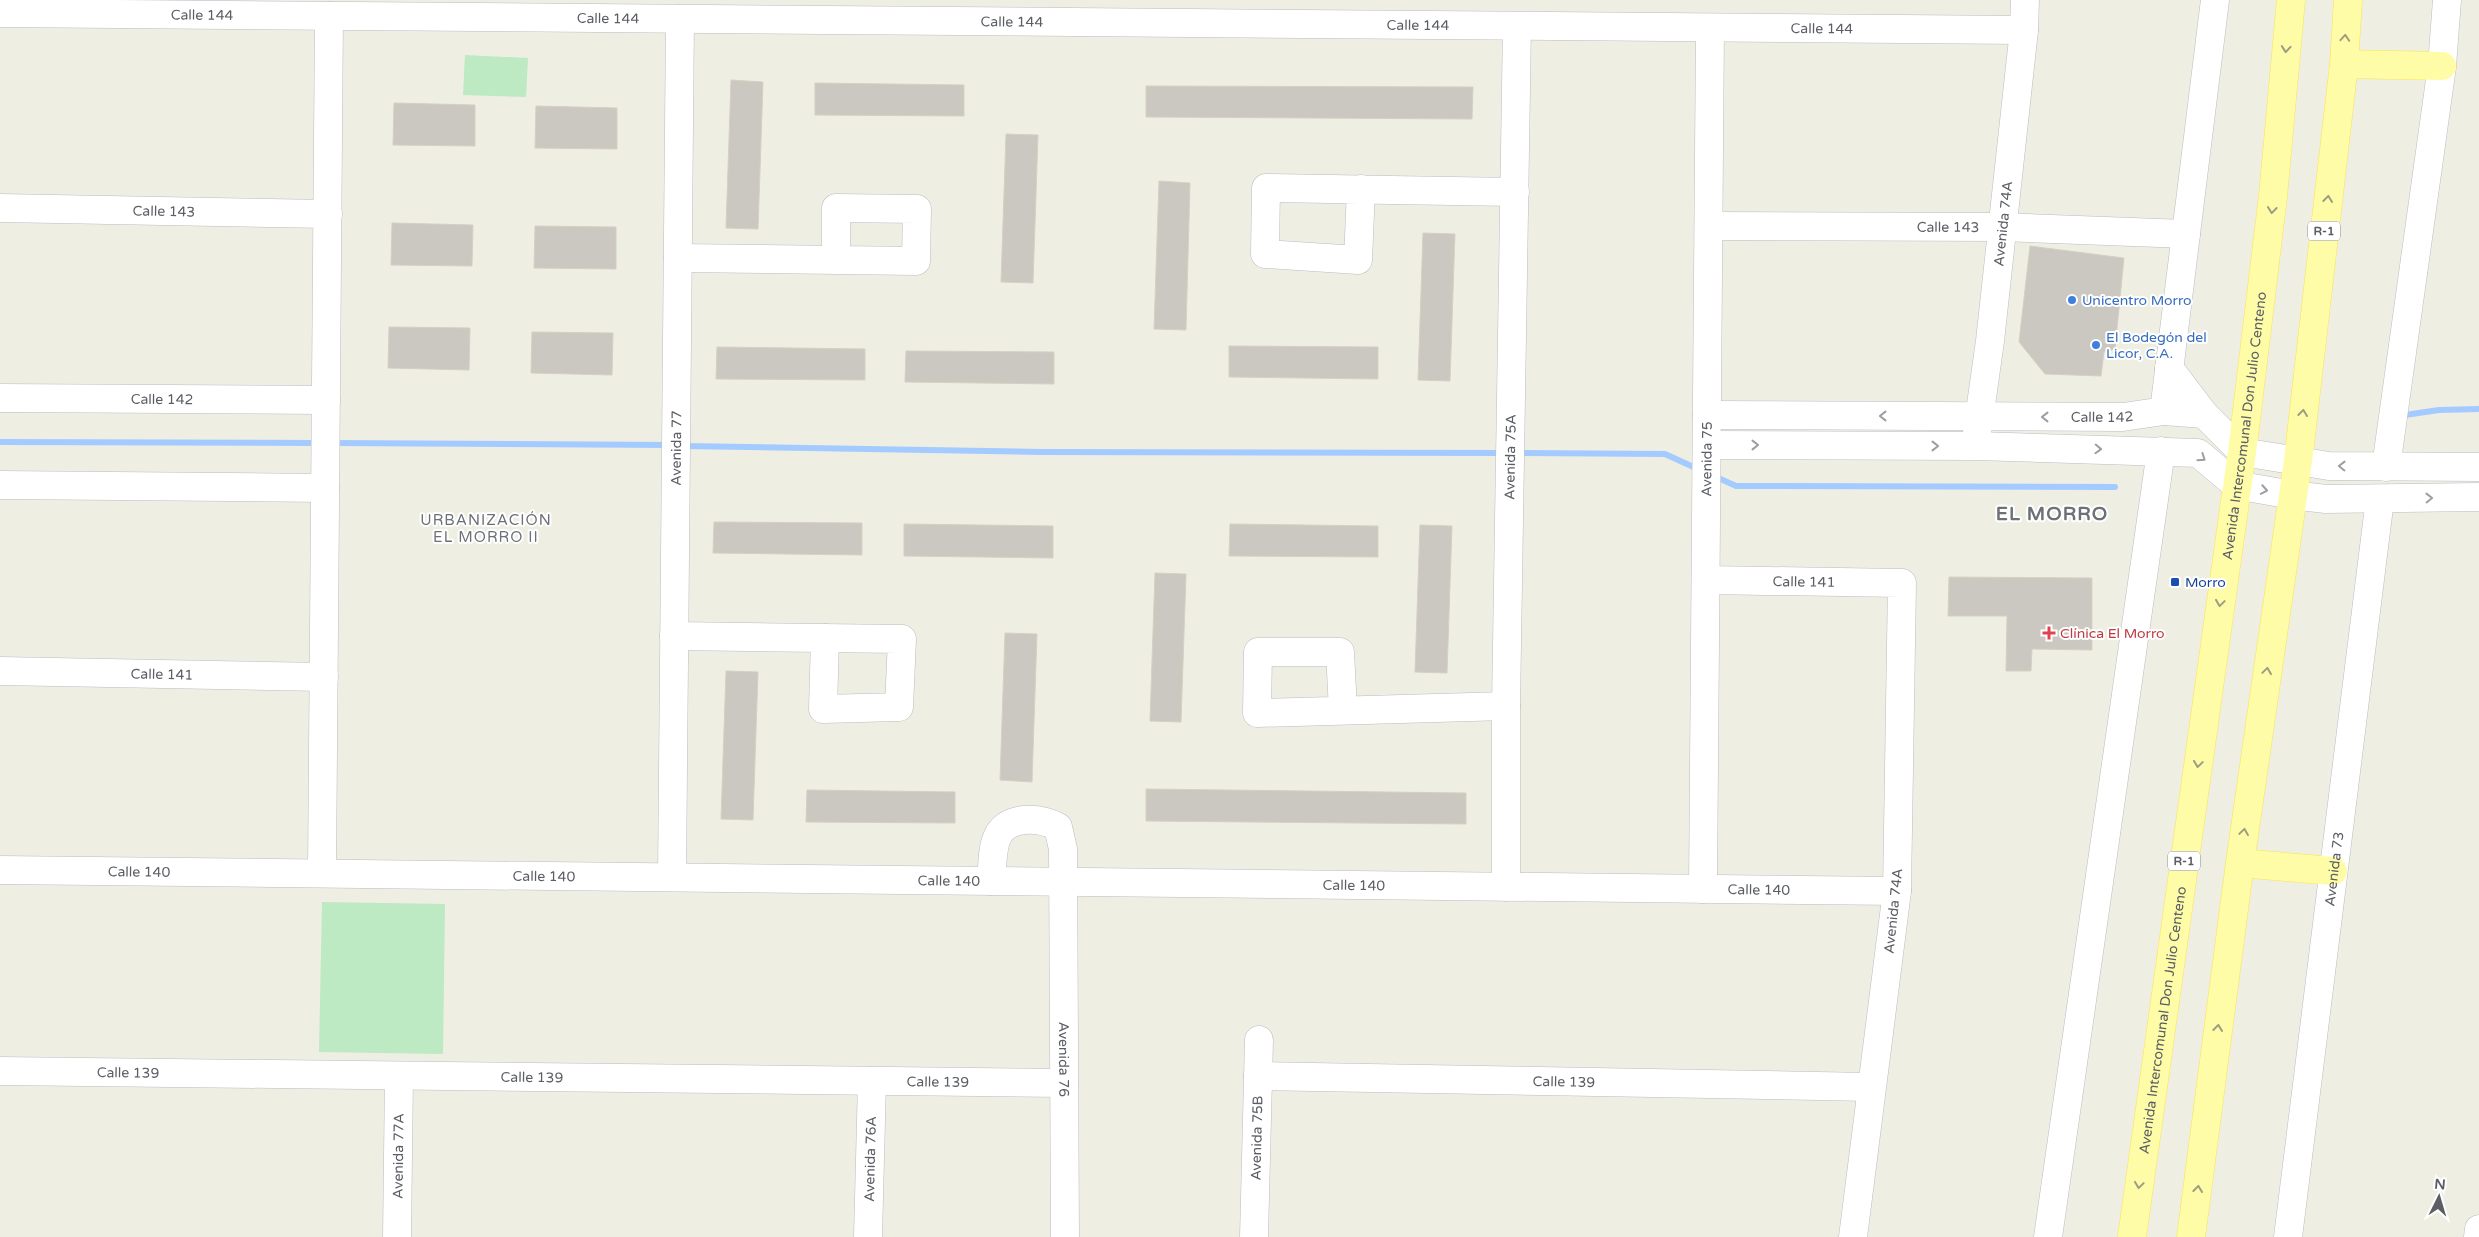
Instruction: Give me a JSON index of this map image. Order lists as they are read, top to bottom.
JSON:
{
  "streets": {
    "main road": ["R-1", "Avenida Intercomunal Don Julio Centeno"],
    "street": [
      "Calle 144",
      "Calle 143",
      "Avenida 74A",
      "Calle 142",
      "Avenida 77",
      "Avenida 75A",
      "Avenida 75",
      "Calle 141",
      "Avenida 73",
      "Calle 140",
      "Avenida 76",
      "Calle 139",
      "Avenida 75B",
      "Avenida 77A",
      "Avenida 76A"
    ]
  },
  "crossings": [
    ["Calle 144", "Avenida 74A"],
    ["Calle 144", "Avenida 77"],
    ["Calle 144", "Avenida 75A"],
    ["Calle 144", "Avenida 75"],
    ["Calle 143", "Avenida 74A"],
    ["Calle 143", "Avenida 75"],
    ["Avenida 74A", "Calle 142"],
    ["Avenida 74A", "Calle 141"],
    ["Avenida 74A", "Calle 140"],
    ["Avenida 74A", "Calle 139"],
    ["Calle 142", "Avenida 75"],
    ["Avenida 77", "Calle 140"],
    ["Avenida 75A", "Calle 140"],
    ["Avenida 75", "Calle 141"],
    ["Avenida 75", "Calle 140"],
    ["Calle 140", "Avenida 76"],
    ["Avenida 76", "Calle 139"],
    ["Calle 139", "Avenida 75B"],
    ["Calle 139", "Avenida 77A"],
    ["Calle 139", "Avenida 76A"]
  ],
  "districts": ["EL MORRO", "URBANIZACIÓN EL MORRO II"],
  "places": {
    "other": ["Unicentro Morro", "El Bodegón del Licor, C.A."],
    "transit": ["Morro"],
    "health": ["Clínica El Morro"]
  },
  "north": "top"
}
